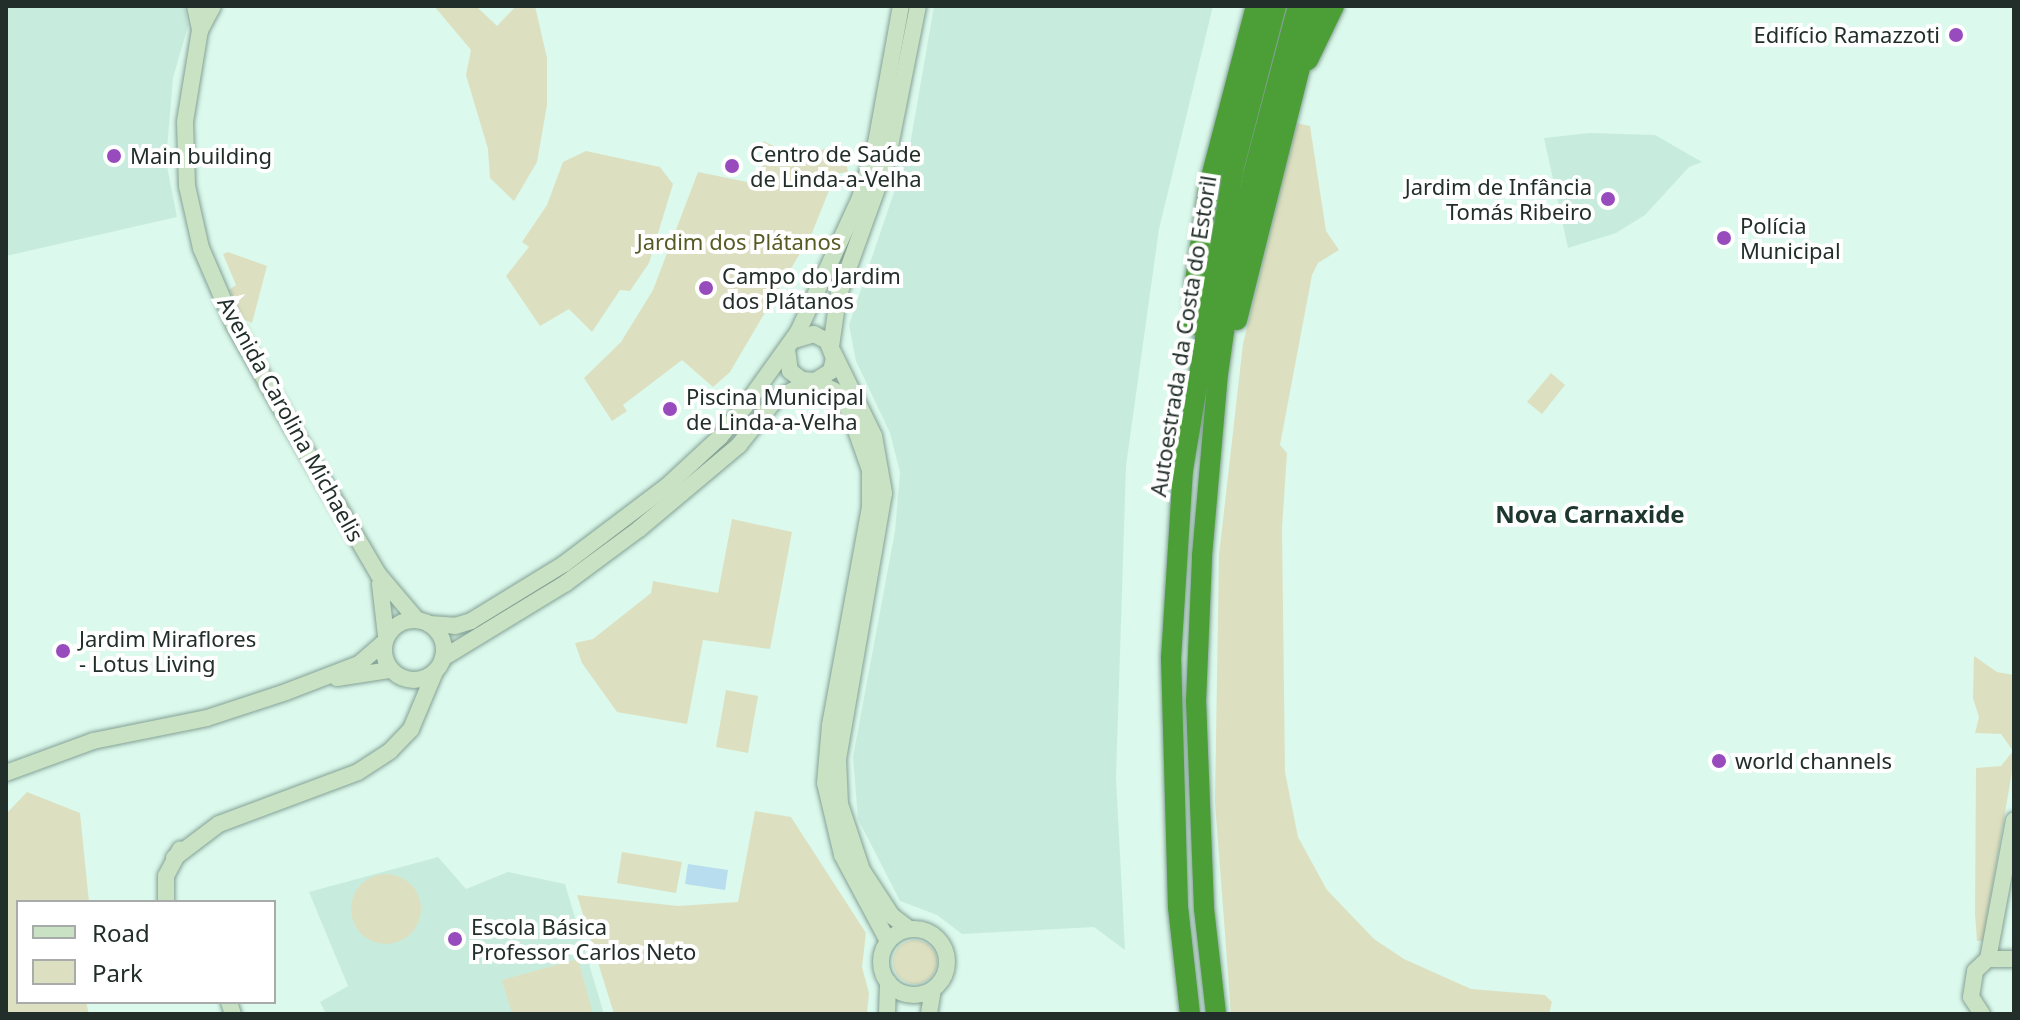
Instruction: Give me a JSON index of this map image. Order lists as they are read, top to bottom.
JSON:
{
  "streets": {
    "highway": ["Autoestrada da Costa do Estoril"],
    "street": ["Avenida Carolina Michaelis"]
  },
  "districts": ["Nova Carnaxide"],
  "parks": ["Jardim dos Plátanos"],
  "places": [
    "Edifício Ramazzoti",
    "Main building",
    "Centro de Saúde de Linda-a-Velha",
    "Jardim de Infância Tomás Ribeiro",
    "Polícia Municipal",
    "Campo do Jardim dos Plátanos",
    "Piscina Municipal de Linda-a-Velha",
    "Jardim Miraflores - Lotus Living",
    "world channels",
    "Escola Básica Professor Carlos Neto"
  ],
  "legend": ["Road", "Park"]
}
